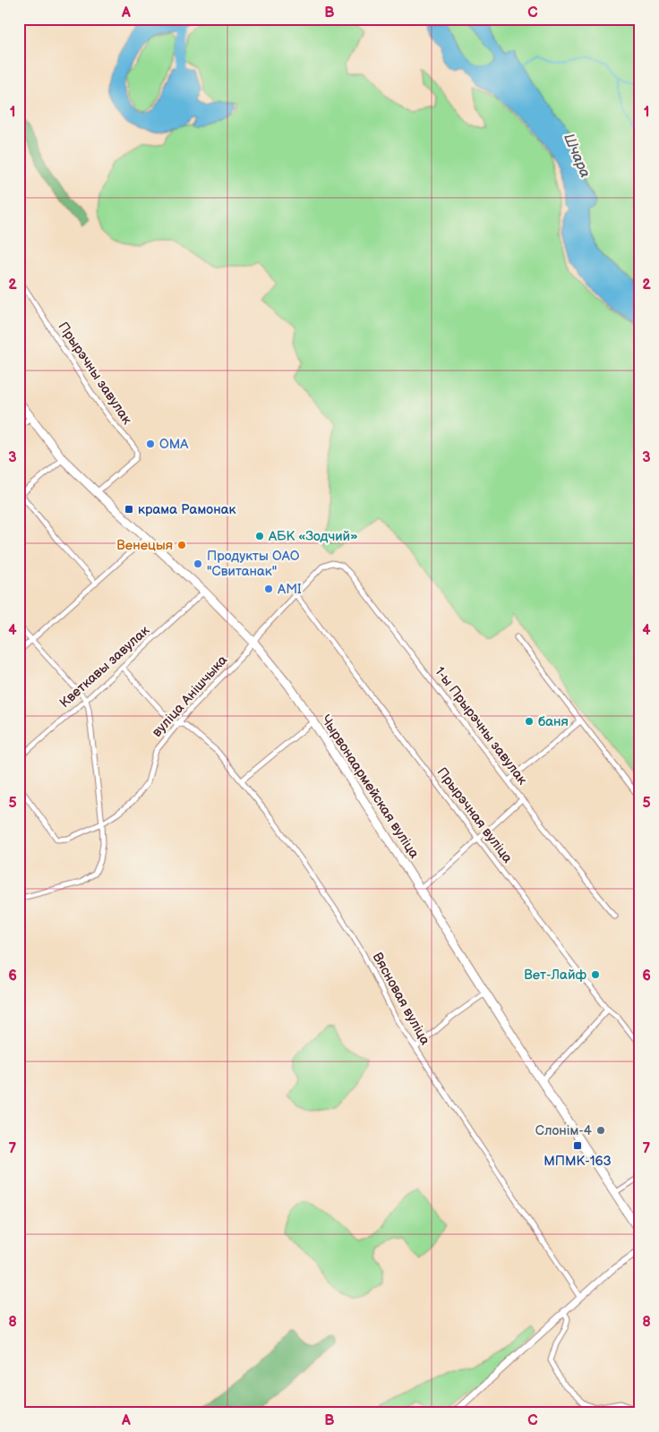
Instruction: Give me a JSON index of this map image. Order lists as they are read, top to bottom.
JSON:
{
  "streets": {
    "highway": ["Чырвонаармейская вуліца"],
    "street": [
      "Прырэчны завулак",
      "Кветкавы завулак",
      "вуліца Анішчыка",
      "1-ы Прырэчны завулак",
      "Прырэчная вуліца",
      "Вясновая вуліца"
    ]
  },
  "crossings": [
    ["Прырэчны завулак", "Чырвонаармейская вуліца"],
    ["Кветкавы завулак", "Чырвонаармейская вуліца"],
    ["Кветкавы завулак", "Вясновая вуліца"],
    ["вуліца Анішчыка", "1-ы Прырэчны завулак"],
    ["вуліца Анішчыка", "Чырвонаармейская вуліца"],
    ["вуліца Анішчыка", "Прырэчная вуліца"],
    ["вуліца Анішчыка", "Вясновая вуліца"]
  ],
  "water": ["Шчара"],
  "places": {
    "other": [
      "ОМА",
      "АБК «Зодчий»",
      "Венецыя",
      "Продукты ОАО \"Свитанак\"",
      "AMI",
      "баня",
      "Вет-Лайф",
      "Слонім-4"
    ],
    "transit": ["крама Рамонак", "МПМК-163"]
  },
  "grid": {
    "columns": ["A", "B", "C"],
    "rows": [
      "1",
      "2",
      "3",
      "4",
      "5",
      "6",
      "7",
      "8"
    ]
  }
}
